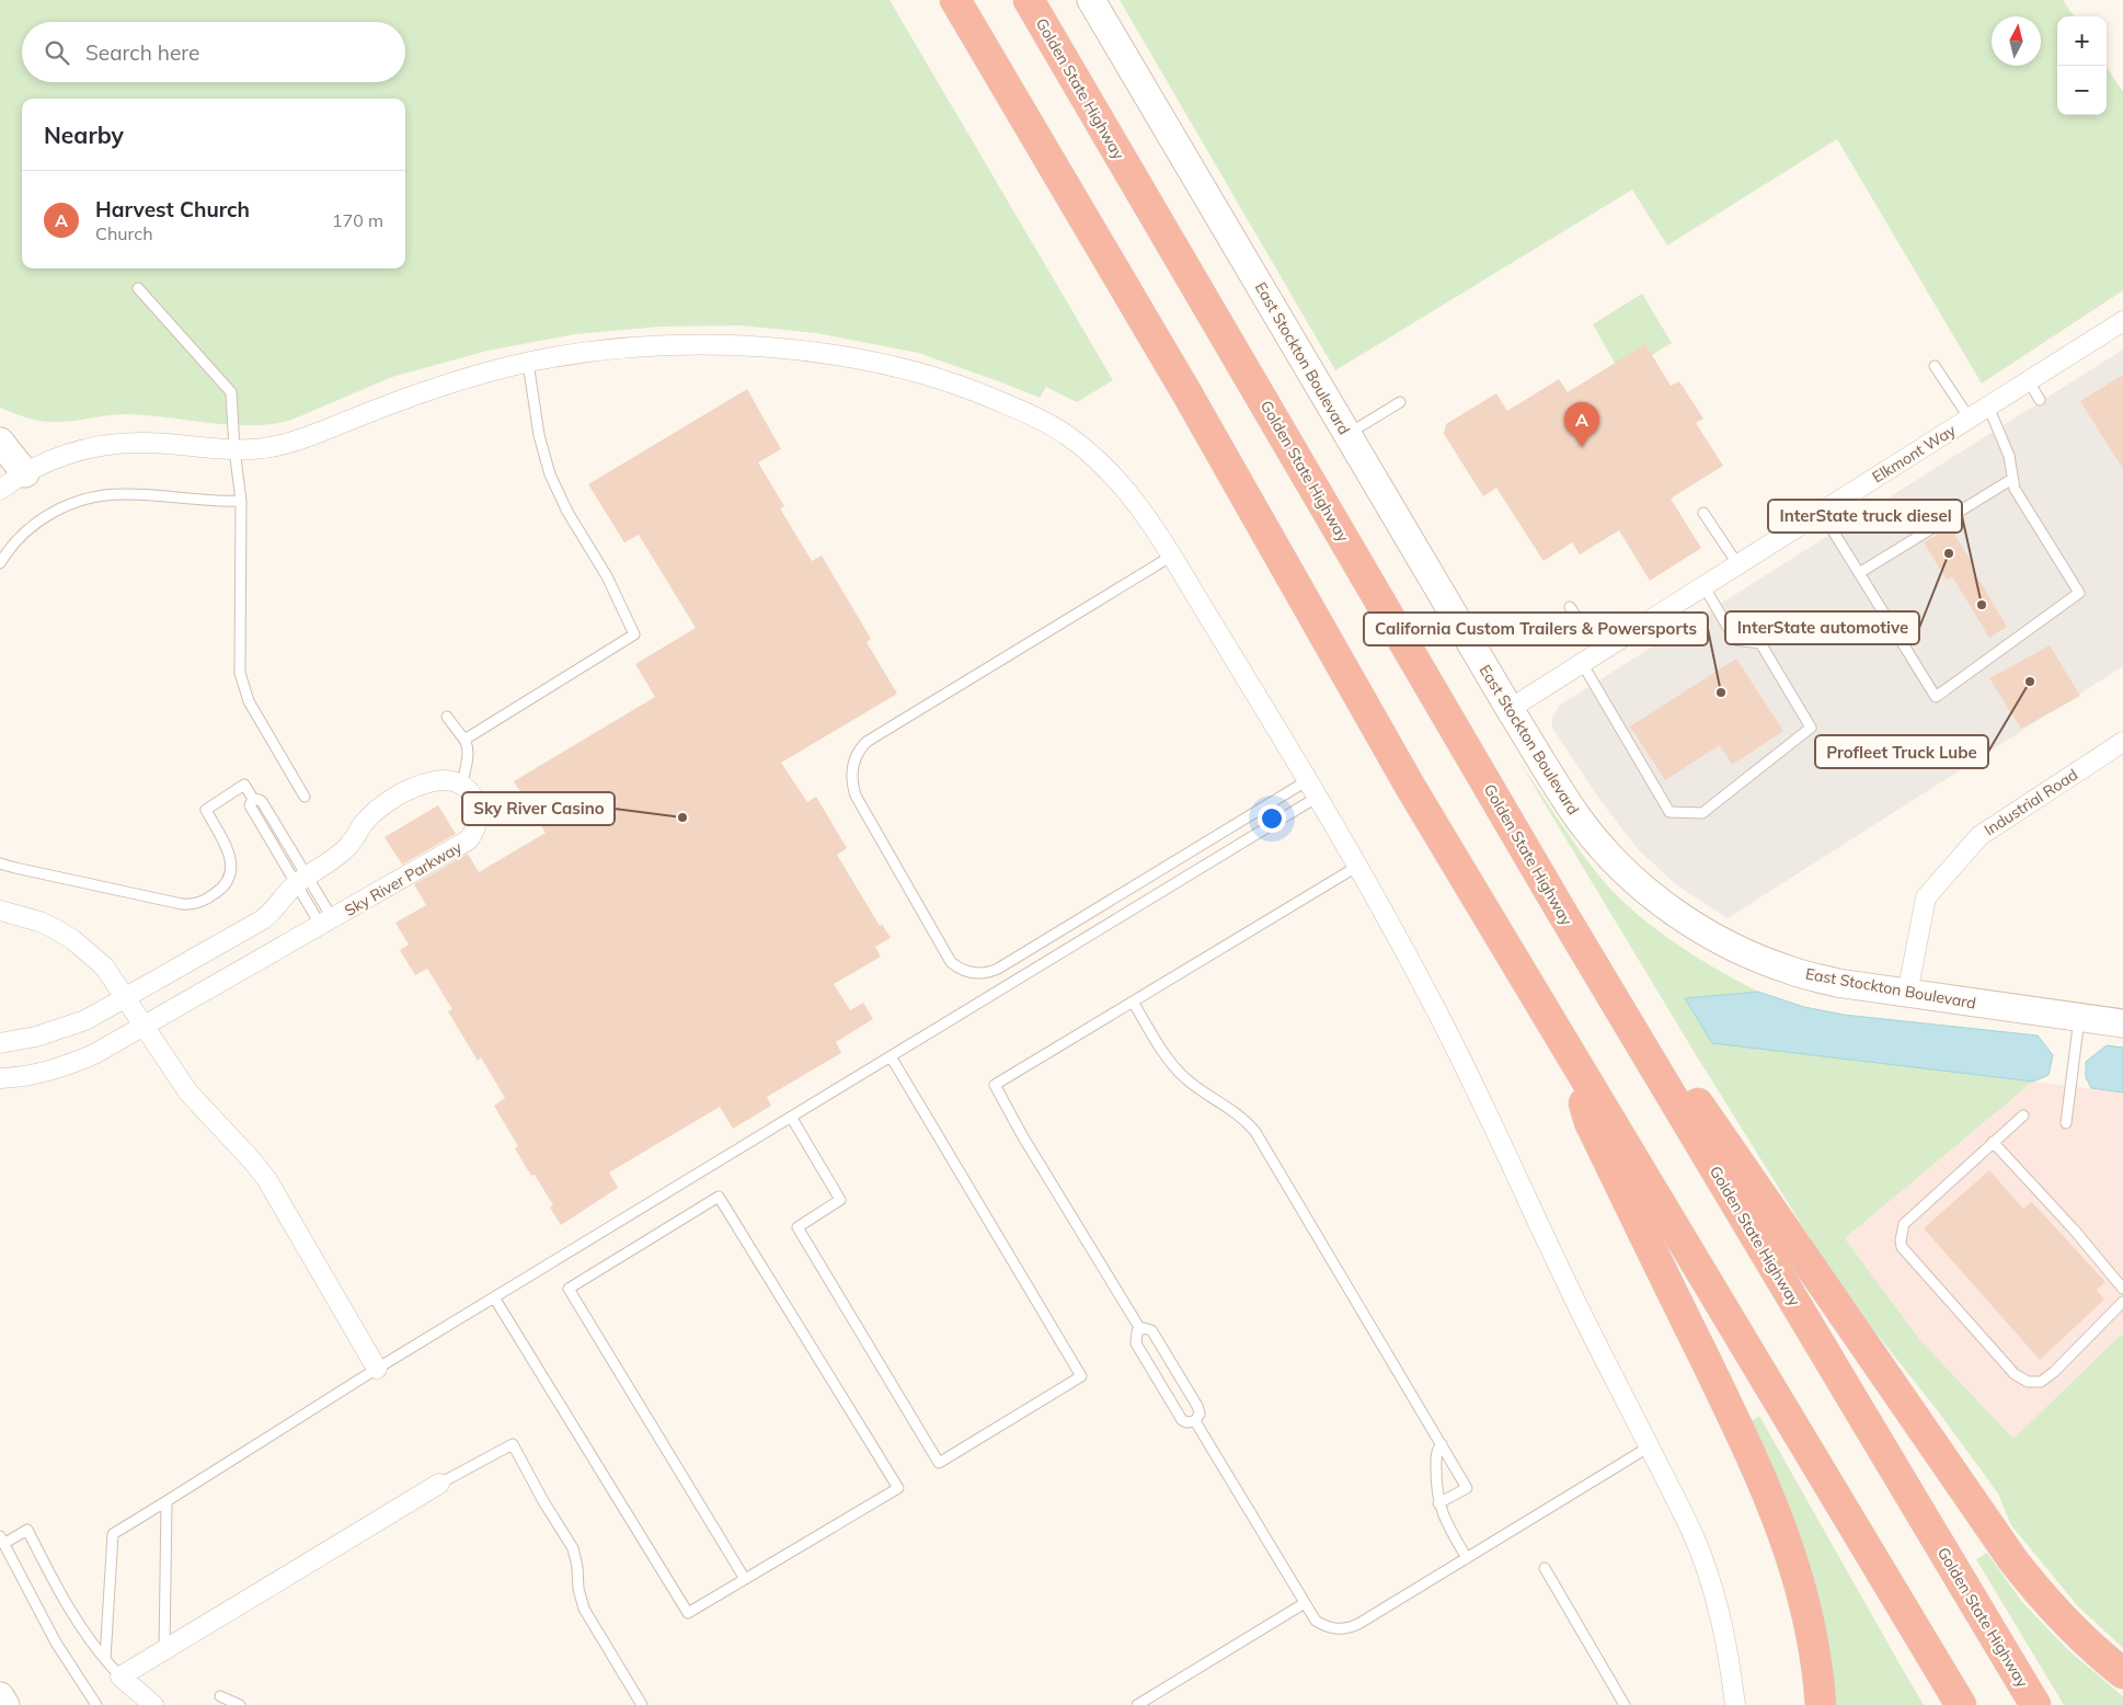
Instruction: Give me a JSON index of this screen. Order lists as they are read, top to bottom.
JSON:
{
  "streets": {
    "highway": ["Golden State Highway"],
    "main road": ["East Stockton Boulevard"],
    "street": ["Elkmont Way", "Industrial Road", "Sky River Parkway"]
  },
  "crossings": [
    ["East Stockton Boulevard", "Elkmont Way"],
    ["East Stockton Boulevard", "Industrial Road"]
  ],
  "places": [
    "InterState automotive",
    "InterState truck diesel",
    "Profleet Truck Lube",
    "California Custom Trailers & Powersports",
    "Sky River Casino"
  ],
  "north": "top",
  "page": {
    "map_buttons": ["+", "−"],
    "search": "Search here",
    "heading": "Nearby",
    "list": [
      {
        "mark": "A",
        "name": "Harvest Church",
        "note": "Church",
        "value": "170 m"
      }
    ],
    "pins": "A"
  }
}
